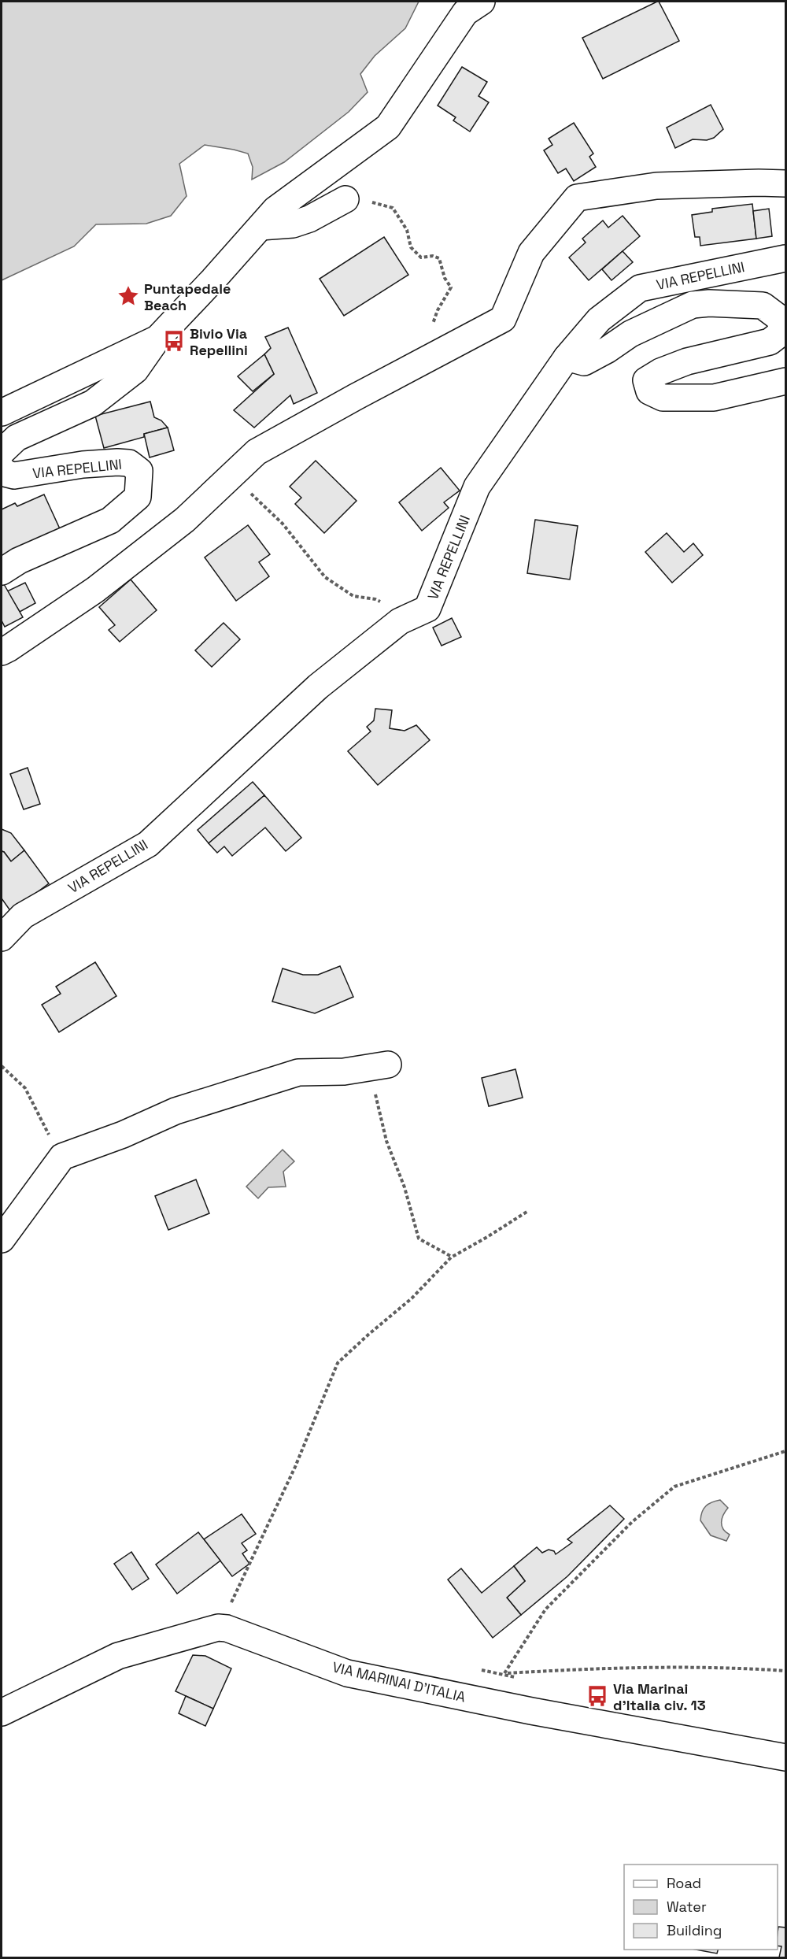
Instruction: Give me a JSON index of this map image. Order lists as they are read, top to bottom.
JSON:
{
  "streets": {
    "street": ["VIA REPELLINI", "VIA MARINAI D'ITALIA"]
  },
  "places": {
    "place": ["Puntapedale Beach"],
    "bus stop": ["Bivio Via Repellini", "Via Marinai d'Italia civ. 13"]
  },
  "legend": ["Road", "Water", "Building"]
}
